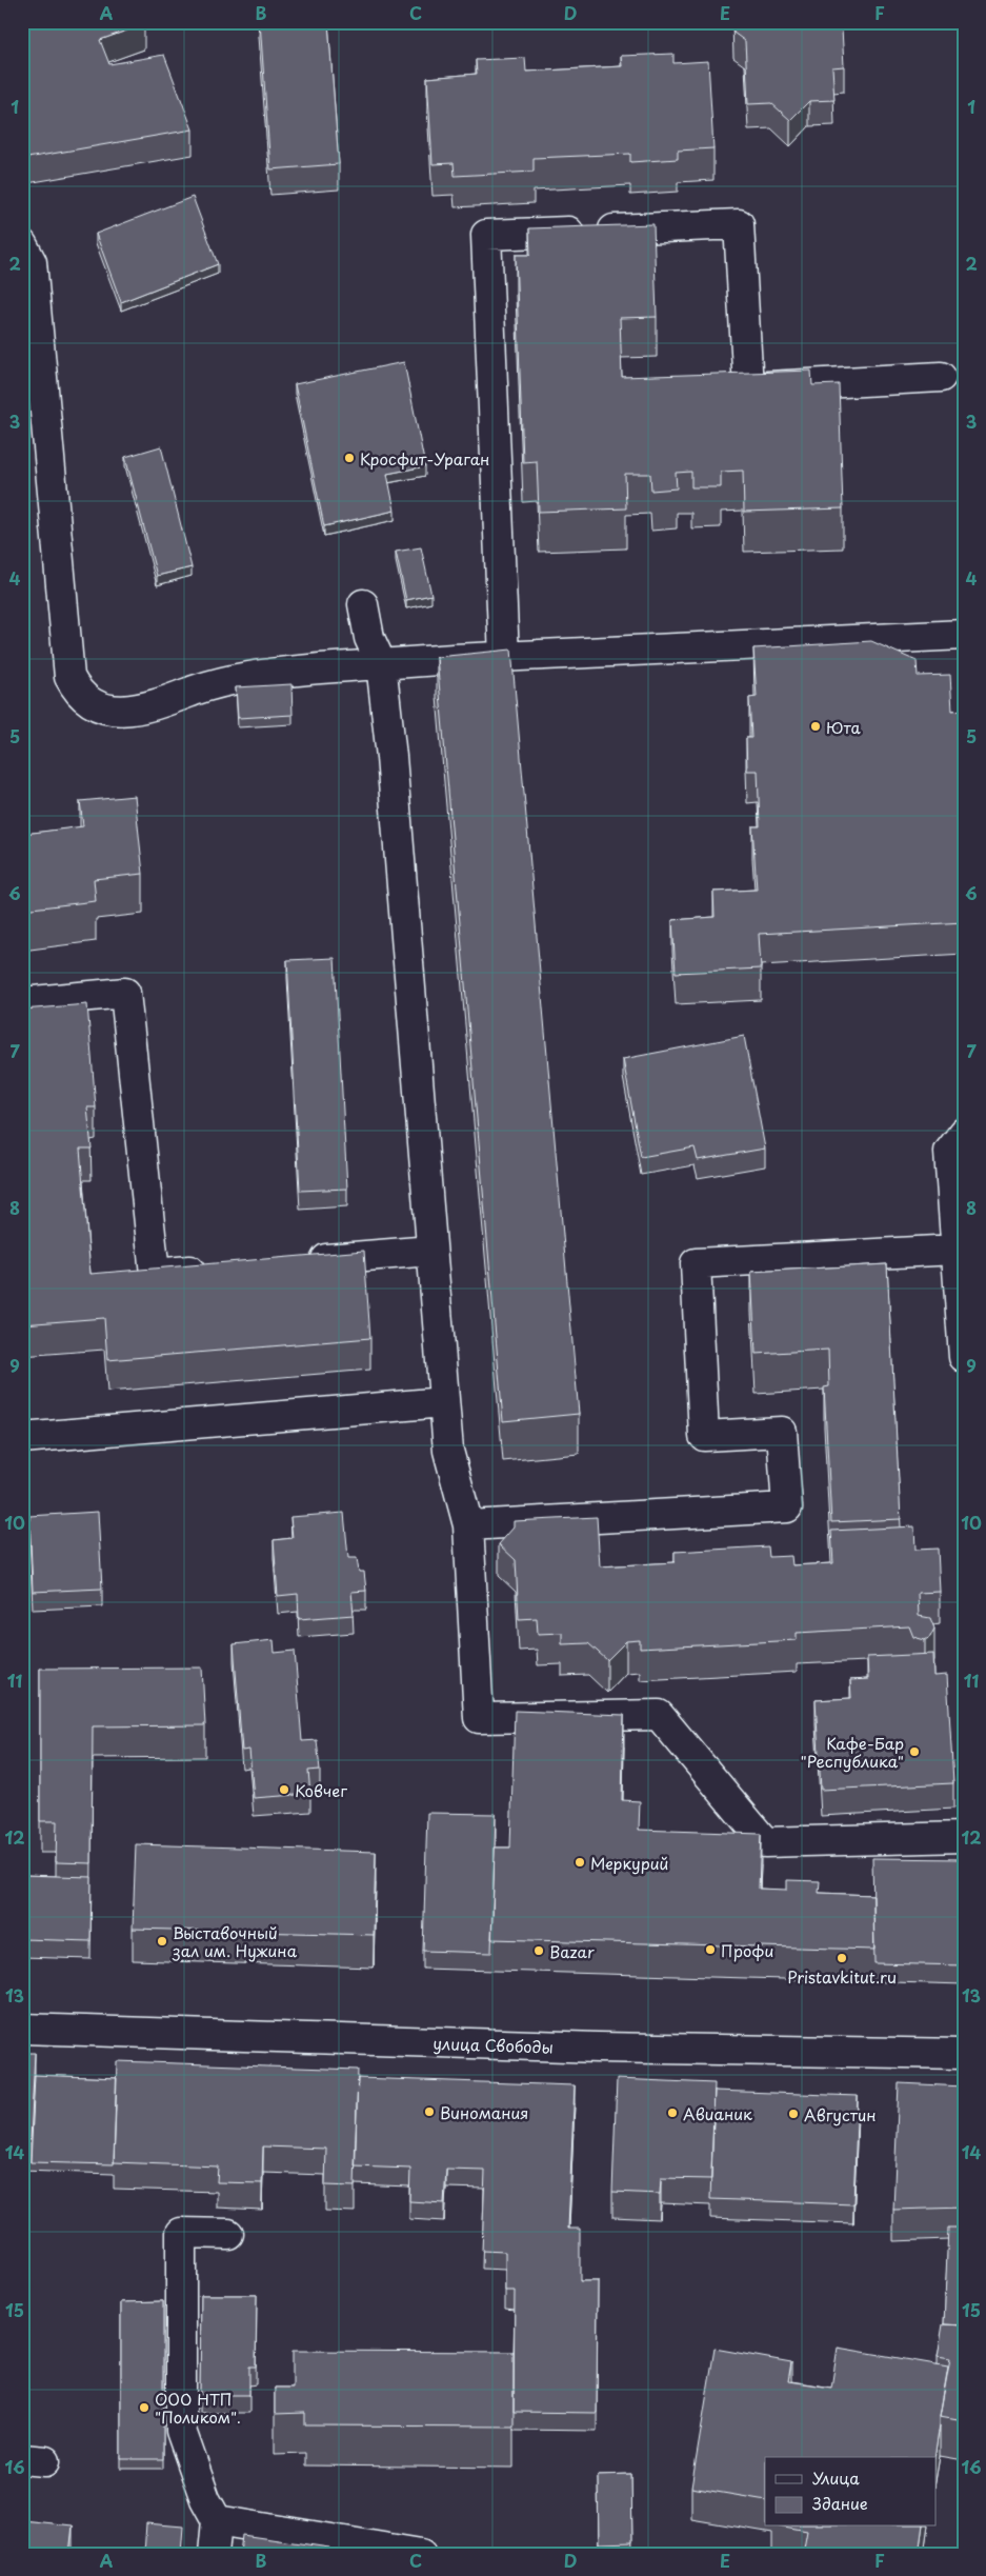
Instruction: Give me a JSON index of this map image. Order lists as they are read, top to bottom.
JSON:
{
  "streets": {
    "main road": ["улица Свободы"]
  },
  "places": [
    "Кросфит-Ураган",
    "Юта",
    "Кафе-Бар \"Республика\"",
    "Ковчег",
    "Меркурий",
    "Выставочный зал им. Нужина",
    "Профи",
    "Bazar",
    "Pristavkitut.ru",
    "Виномания",
    "Авианик",
    "Августин",
    "ООО НТП \"Поликом\"."
  ],
  "legend": ["Улица", "Здание"],
  "grid": {
    "columns": [
      "A",
      "B",
      "C",
      "D",
      "E",
      "F"
    ],
    "rows": [
      "1",
      "2",
      "3",
      "4",
      "5",
      "6",
      "7",
      "8",
      "9",
      "10",
      "11",
      "12",
      "13",
      "14",
      "15",
      "16"
    ]
  }
}
